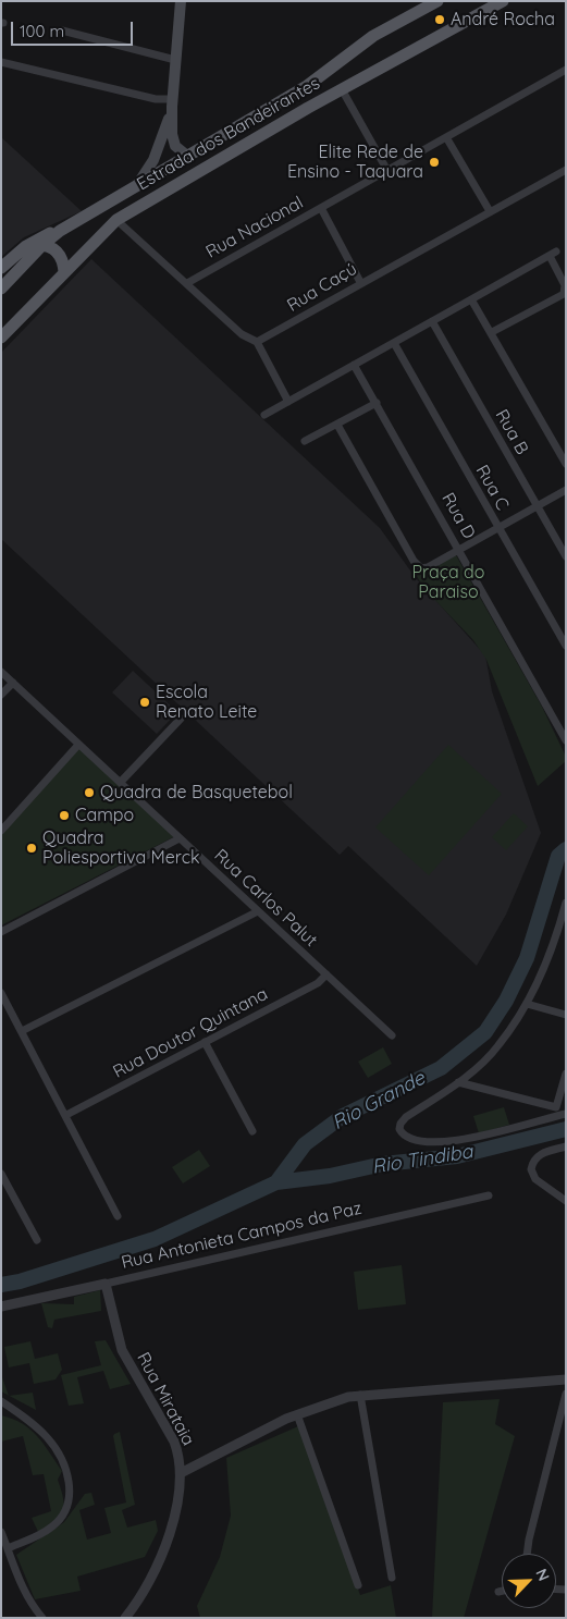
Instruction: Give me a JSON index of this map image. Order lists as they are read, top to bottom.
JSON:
{
  "streets": {
    "main road": ["Estrada dos Bandeirantes"],
    "street": [
      "Rua Nacional",
      "Rua Caçú",
      "Rua B",
      "Rua C",
      "Rua D",
      "Rua Carlos Palut",
      "Rua Doutor Quintana",
      "Rua Antonieta Campos da Paz",
      "Rua Mirataia"
    ]
  },
  "crossings": [
    ["Rua Carlos Palut", "Rua Doutor Quintana"],
    ["Rua Antonieta Campos da Paz", "Rua Mirataia"]
  ],
  "water": ["Rio Grande", "Rio Tindiba"],
  "parks": ["Praça do Paraiso"],
  "places": [
    "André Rocha",
    "Elite Rede de Ensino - Taquara",
    "Escola Renato Leite",
    "Quadra de Basquetebol",
    "Campo",
    "Quadra Poliesportiva Merck"
  ],
  "scale_bar": "100 m",
  "north": "top right"
}
